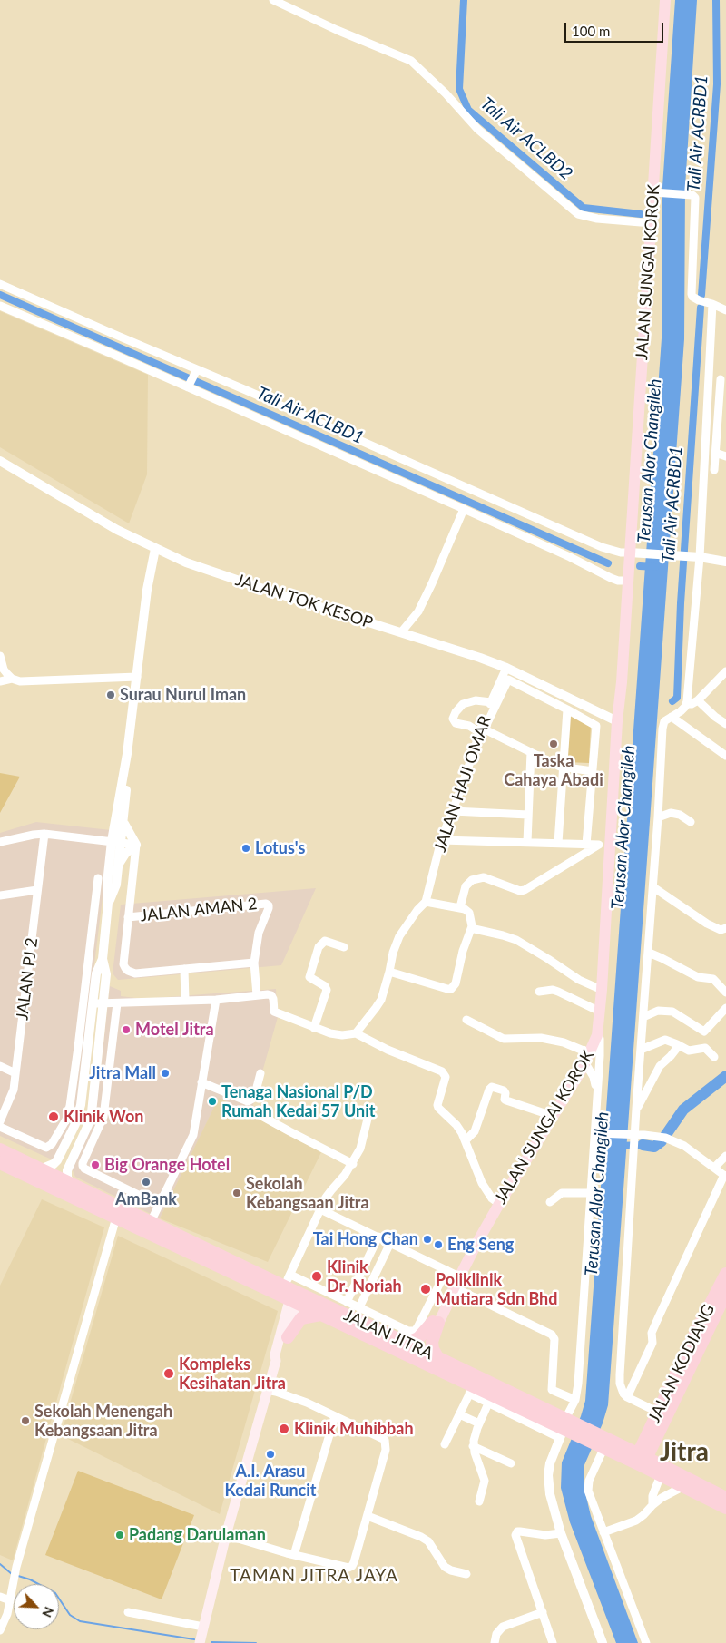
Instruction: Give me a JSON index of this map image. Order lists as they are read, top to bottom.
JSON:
{
  "streets": {
    "highway": ["JALAN JITRA", "JALAN KODIANG"],
    "main road": ["JALAN SUNGAI KOROK"],
    "street": [
      "JALAN TOK KESOP",
      "JALAN HAJI OMAR",
      "JALAN AMAN 2",
      "JALAN PJ 2"
    ]
  },
  "crossings": [
    ["JALAN SUNGAI KOROK", "JALAN TOK KESOP"],
    ["JALAN SUNGAI KOROK", "JALAN JITRA"],
    ["JALAN TOK KESOP", "JALAN HAJI OMAR"],
    ["JALAN JITRA", "JALAN KODIANG"]
  ],
  "districts": ["Jitra", "TAMAN JITRA JAYA"],
  "water": [
    "Tali Air ACRBD1",
    "Tali Air ACLBD2",
    "Tali Air ACLBD1",
    "Terusan Alor Changileh"
  ],
  "places": [
    "Surau Nurul Iman",
    "Taska Cahaya Abadi",
    "Lotus's",
    "Motel Jitra",
    "Jitra Mall",
    "Tenaga Nasional P/D Rumah Kedai 57 Unit",
    "Klinik Won",
    "Big Orange Hotel",
    "AmBank",
    "Sekolah Kebangsaan Jitra",
    "Tai Hong Chan",
    "Eng Seng",
    "Klinik Dr. Noriah",
    "Poliklinik Mutiara Sdn Bhd",
    "Kompleks Kesihatan Jitra",
    "Sekolah Menengah Kebangsaan Jitra",
    "Klinik Muhibbah",
    "A.I. Arasu Kedai Runcit",
    "Padang Darulaman"
  ],
  "scale_bar": "100 m",
  "north": "bottom right"
}
